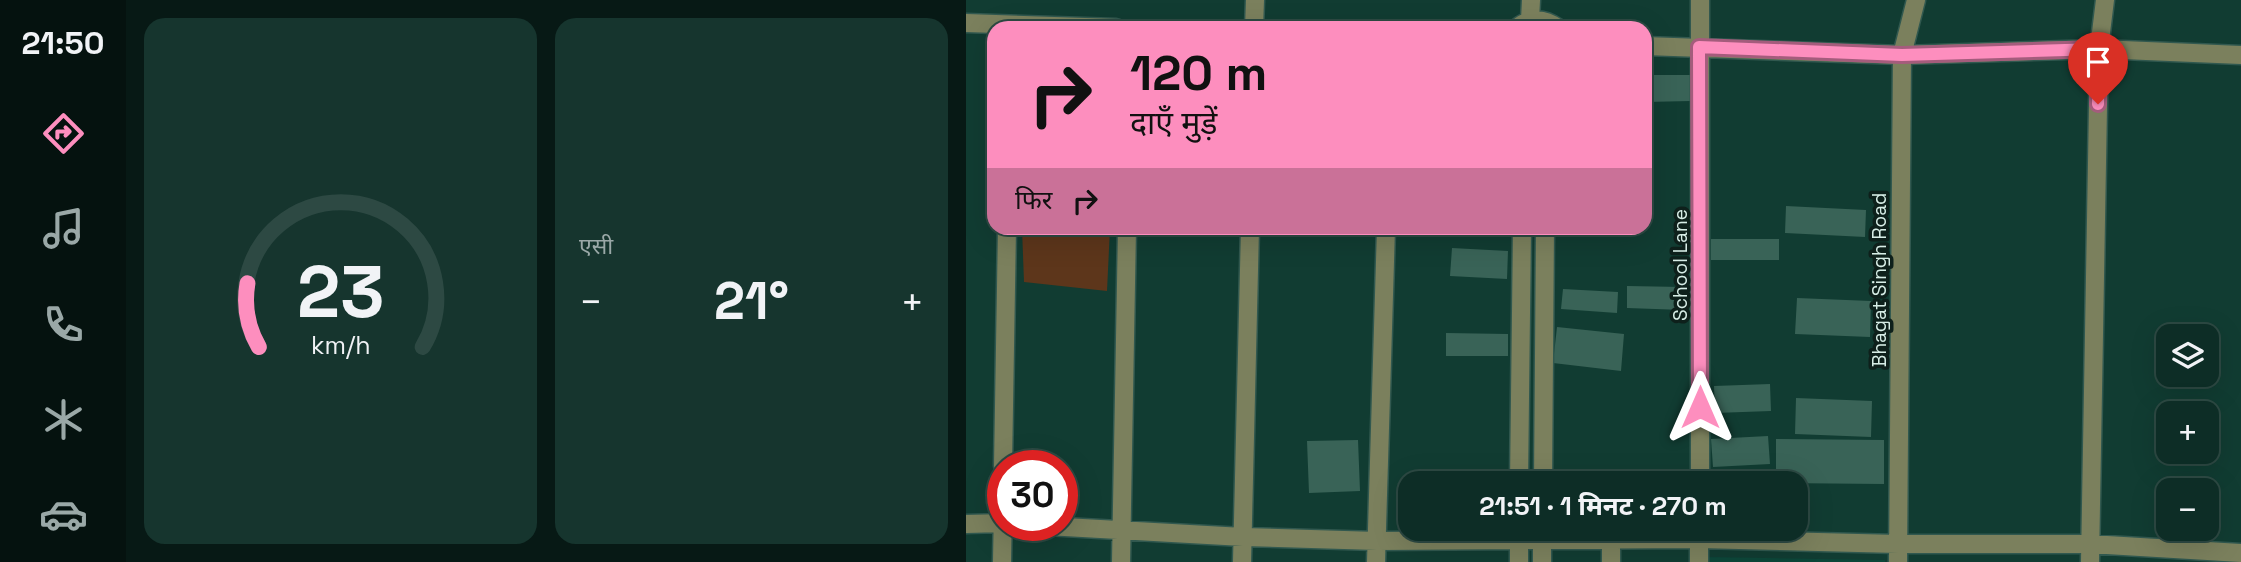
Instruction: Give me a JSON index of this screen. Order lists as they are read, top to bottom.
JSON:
{
  "streets": {
    "street": ["School Lane", "Bhagat Singh Road"]
  },
  "page": {
    "tabs": "21:50",
    "tile": "एसी",
    "turn": ["120 m", "दाएँ मुड़ें"],
    "then": "फिर",
    "heat": ["−", "21°", "+"],
    "map_buttons": ["+", "−"],
    "limit": "30",
    "trip": "21:51 · 1 मिनट · 270 m",
    "gauge": ["23", "km/h"]
  }
}
